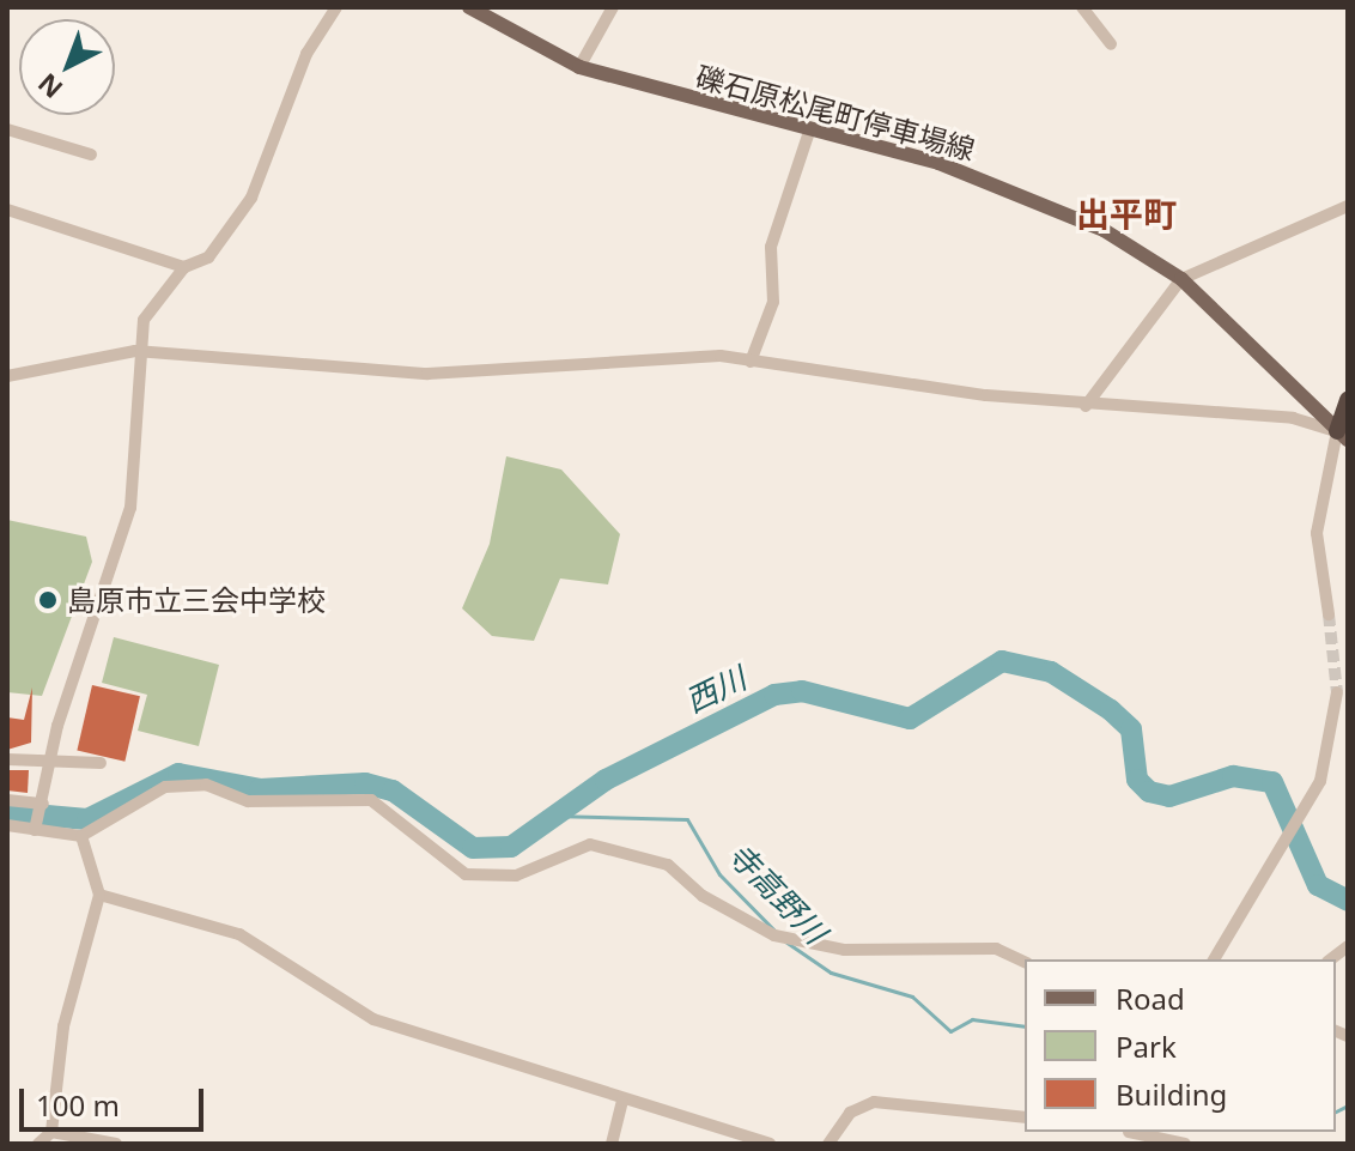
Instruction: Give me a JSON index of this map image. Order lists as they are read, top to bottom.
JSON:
{
  "streets": {
    "main road": ["礫石原松尾町停車場線"]
  },
  "districts": ["出平町"],
  "water": ["西川", "寺高野川"],
  "places": ["島原市立三会中学校"],
  "legend": ["Road", "Park", "Building"],
  "scale_bar": "100 m",
  "north": "bottom left"
}
